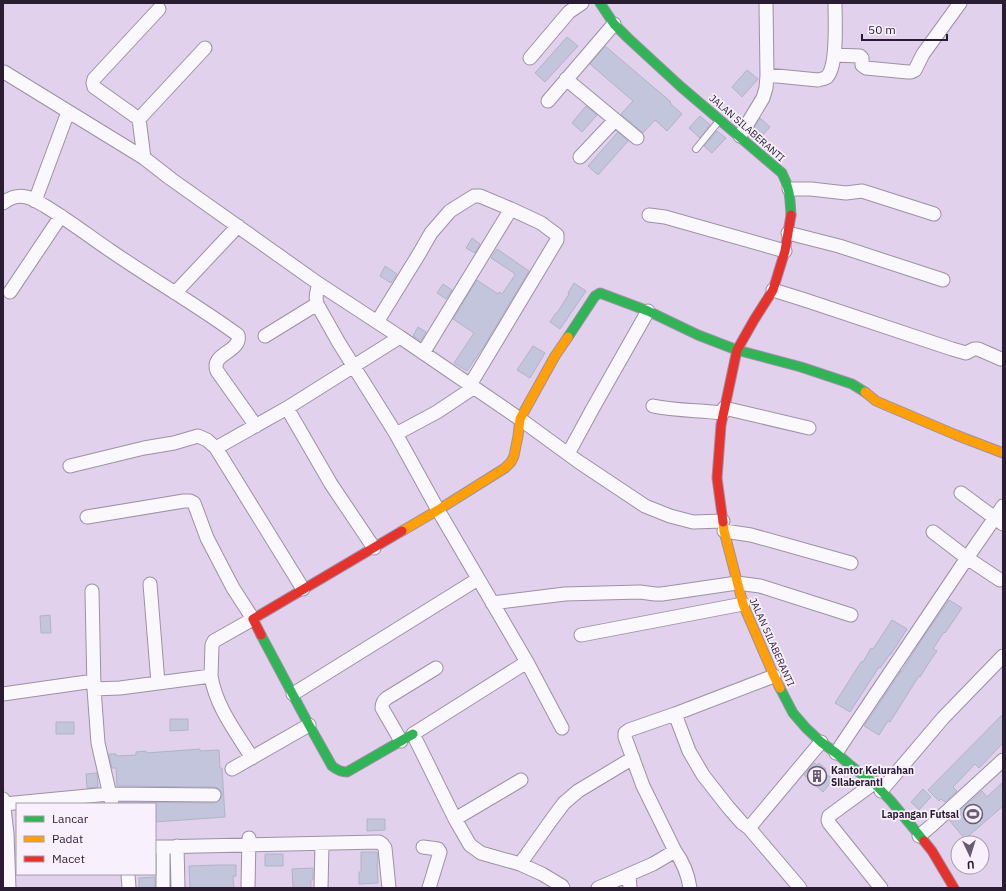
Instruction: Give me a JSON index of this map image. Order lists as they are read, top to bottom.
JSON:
{
  "streets": {
    "street": ["JALAN SILABERANTI"]
  },
  "places": {
    "building": ["Kantor Kelurahan Silaberanti"],
    "sports": ["Lapangan Futsal"]
  },
  "legend": ["Lancar", "Padat", "Macet"],
  "scale_bar": "50 m",
  "north": "bottom"
}
